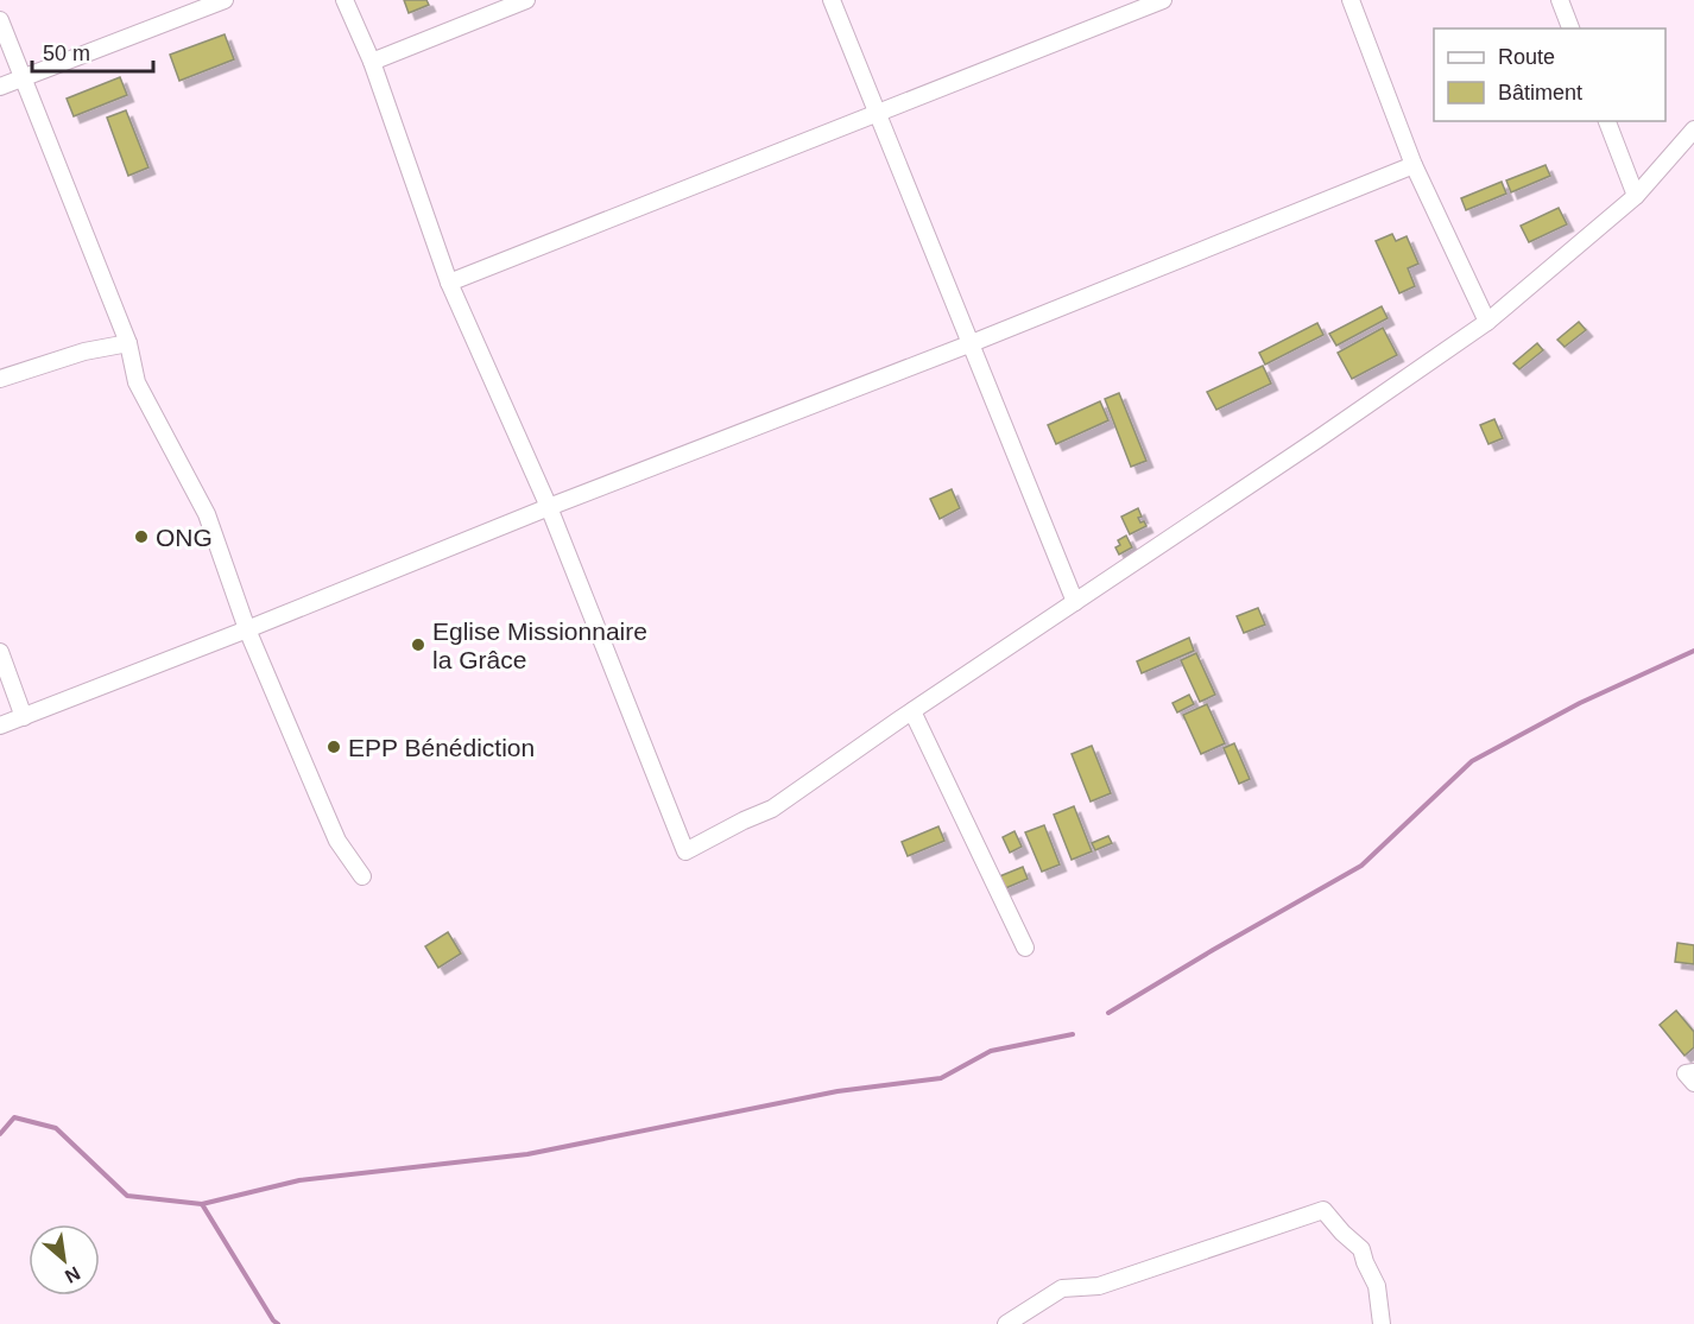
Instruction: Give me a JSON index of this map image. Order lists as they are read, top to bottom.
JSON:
{
  "places": ["ONG", "Eglise Missionnaire la Grâce", "EPP Bénédiction"],
  "legend": ["Route", "Bâtiment"],
  "scale_bar": "50 m",
  "north": "bottom right"
}
